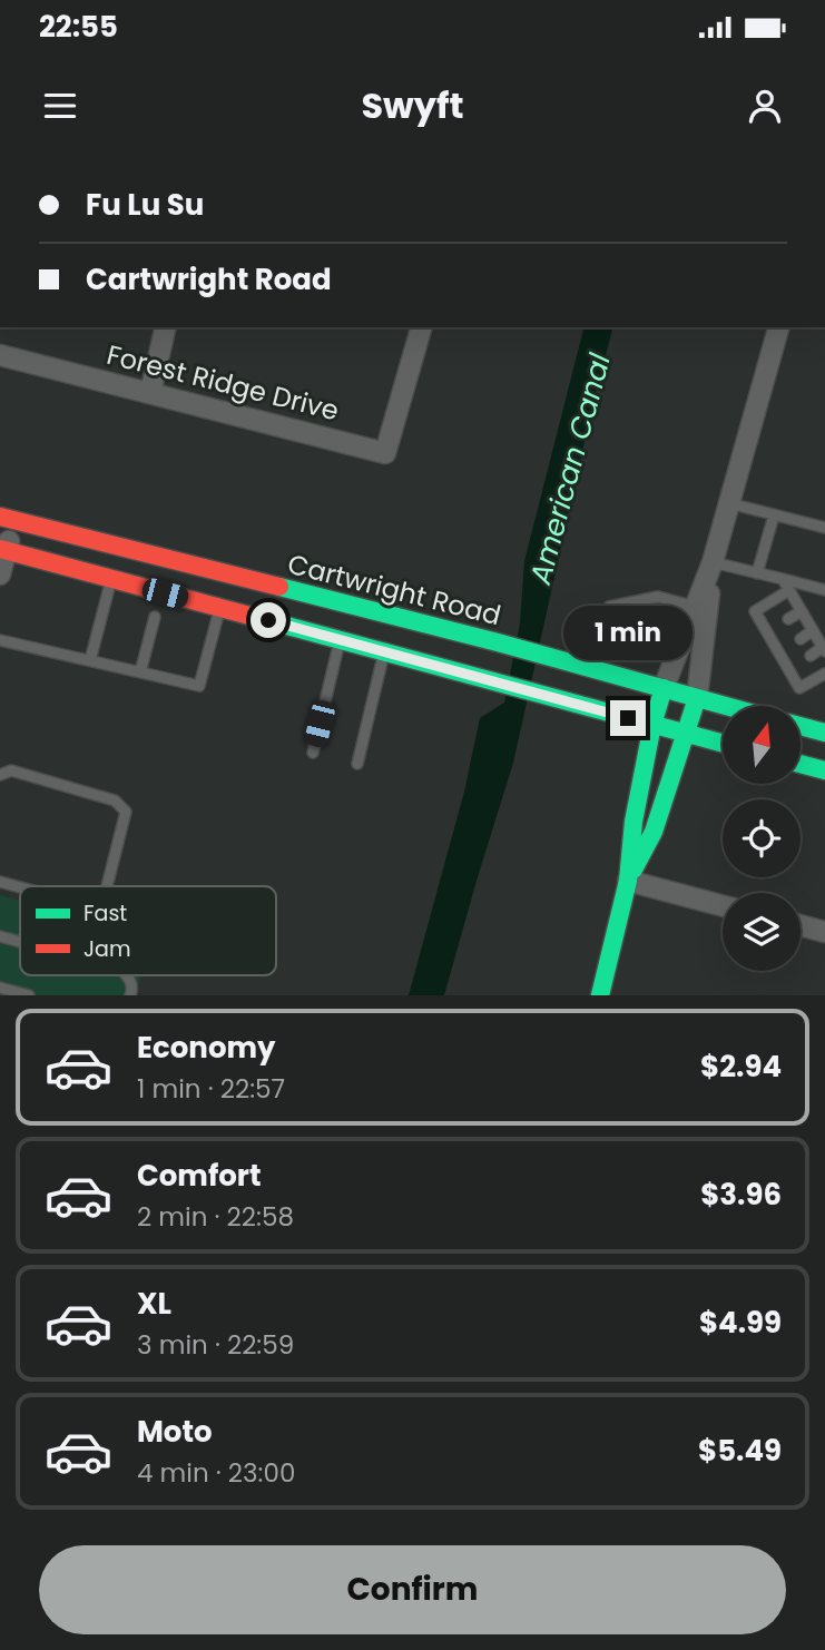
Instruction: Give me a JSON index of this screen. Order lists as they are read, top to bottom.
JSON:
{
  "streets": {
    "main road": ["Cartwright Road"],
    "street": ["Forest Ridge Drive"]
  },
  "water": ["American Canal"],
  "legend": ["Fast", "Jam"],
  "north": "top",
  "page": {
    "status": "22:55",
    "header": "Swyft",
    "banner": ["Fu Lu Su", "Cartwright Road"],
    "bubble": "1 min",
    "list": [
      {
        "name": "Economy",
        "note": "1 min · 22:57",
        "value": "$2.94"
      },
      {
        "name": "Comfort",
        "note": "2 min · 22:58",
        "value": "$3.96"
      },
      {
        "name": "XL",
        "note": "3 min · 22:59",
        "value": "$4.99"
      },
      {
        "name": "Moto",
        "note": "4 min · 23:00",
        "value": "$5.49"
      }
    ],
    "buttons": "Confirm"
  }
}
